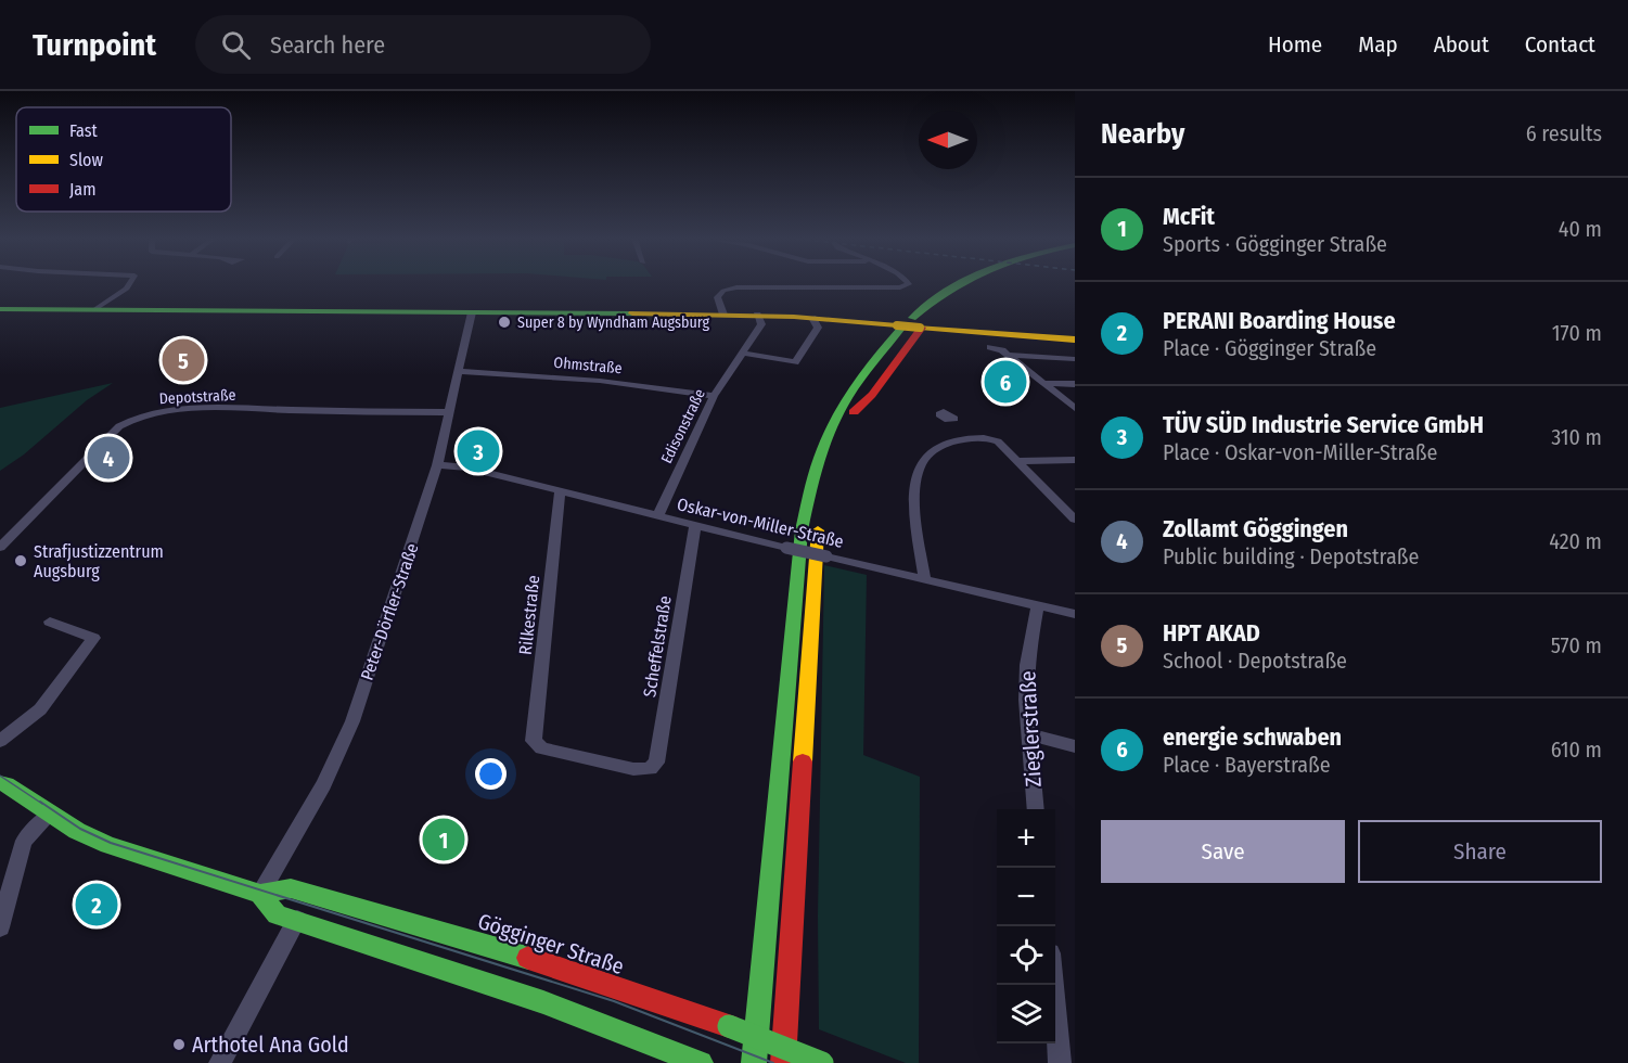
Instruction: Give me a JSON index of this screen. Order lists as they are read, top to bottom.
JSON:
{
  "streets": {
    "main road": ["Gögginger Straße"],
    "street": [
      "Ohmstraße",
      "Depotstraße",
      "Edisonstraße",
      "Oskar-von-Miller-Straße",
      "Peter-Dörfler-Straße",
      "Rilkestraße",
      "Scheffelstraße",
      "Zieglerstraße"
    ]
  },
  "crossings": [
    ["Ohmstraße", "Edisonstraße"],
    ["Ohmstraße", "Peter-Dörfler-Straße"],
    ["Depotstraße", "Peter-Dörfler-Straße"],
    ["Edisonstraße", "Oskar-von-Miller-Straße"],
    ["Oskar-von-Miller-Straße", "Peter-Dörfler-Straße"],
    ["Oskar-von-Miller-Straße", "Rilkestraße"],
    ["Oskar-von-Miller-Straße", "Scheffelstraße"],
    ["Oskar-von-Miller-Straße", "Zieglerstraße"],
    ["Peter-Dörfler-Straße", "Gögginger Straße"],
    ["Rilkestraße", "Scheffelstraße"]
  ],
  "places": ["Super 8 by Wyndham Augsburg", "Strafjustizzentrum Augsburg", "Arthotel Ana Gold"],
  "legend": ["Fast", "Slow", "Jam"],
  "north": "left",
  "page": {
    "header": "Turnpoint",
    "search": "Search here",
    "nav": [
      "Home",
      "Map",
      "About",
      "Contact"
    ],
    "heading": ["Nearby", "6 results"],
    "list": [
      {
        "mark": "1",
        "name": "McFit",
        "note": "Sports · Gögginger Straße",
        "value": "40 m"
      },
      {
        "mark": "2",
        "name": "PERANI Boarding House",
        "note": "Place · Gögginger Straße",
        "value": "170 m"
      },
      {
        "mark": "3",
        "name": "TÜV SÜD Industrie Service GmbH",
        "note": "Place · Oskar-von-Miller-Straße",
        "value": "310 m"
      },
      {
        "mark": "4",
        "name": "Zollamt Göggingen",
        "note": "Public building · Depotstraße",
        "value": "420 m"
      },
      {
        "mark": "5",
        "name": "HPT AKAD",
        "note": "School · Depotstraße",
        "value": "570 m"
      },
      {
        "mark": "6",
        "name": "energie schwaben",
        "note": "Place · Bayerstraße",
        "value": "610 m"
      }
    ],
    "pins": [
      "5",
      "6",
      "3",
      "4",
      "1",
      "2"
    ],
    "buttons": ["Save", "Share"],
    "map_buttons": ["+", "−"]
  }
}
